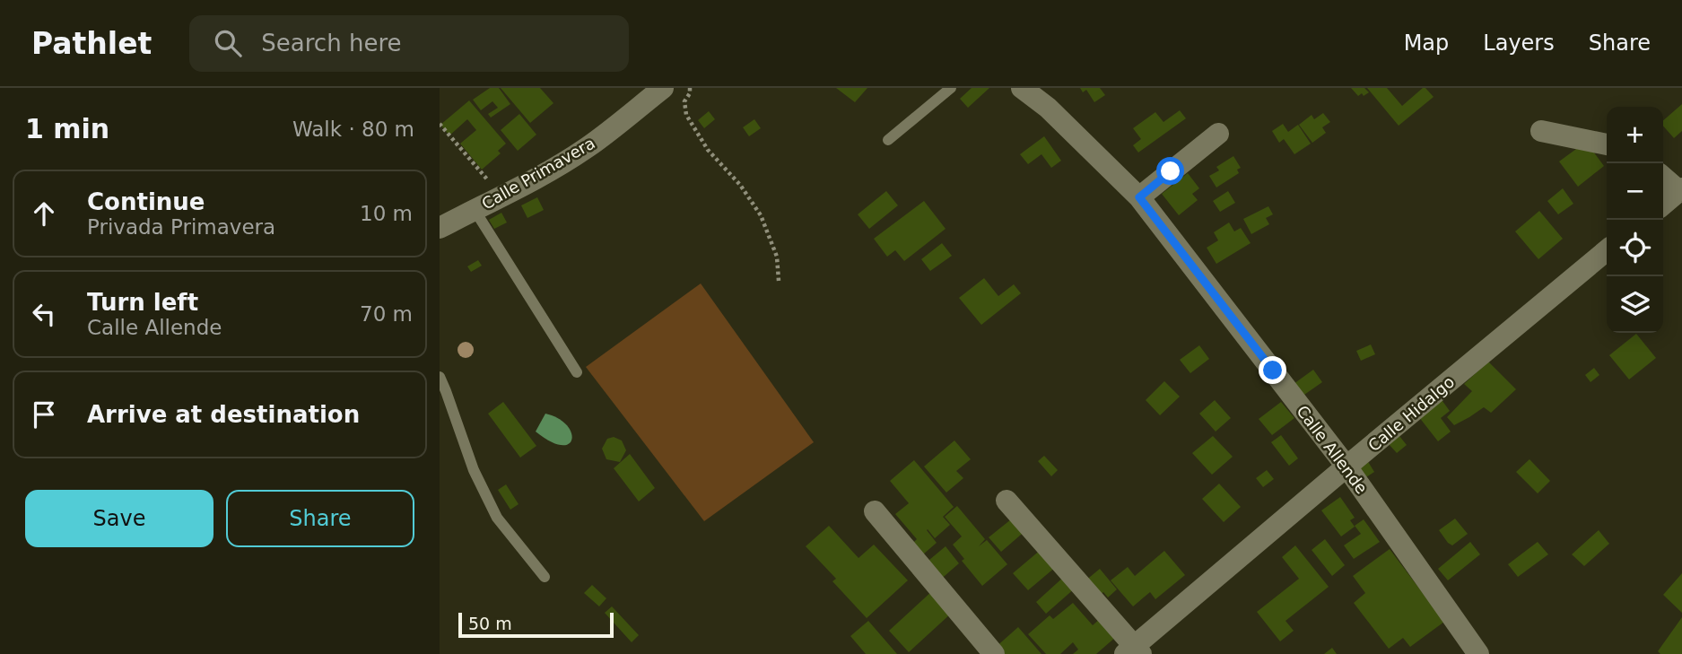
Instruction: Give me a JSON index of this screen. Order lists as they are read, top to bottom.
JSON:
{
  "streets": {
    "street": ["Calle Primavera", "Calle Hidalgo", "Calle Allende"]
  },
  "crossings": [
    ["Calle Hidalgo", "Calle Allende"]
  ],
  "scale_bar": "50 m",
  "page": {
    "header": "Pathlet",
    "search": "Search here",
    "nav": ["Map", "Layers", "Share"],
    "heading": ["1 min", "Walk · 80 m"],
    "map_buttons": ["+", "−"],
    "list": [
      ["Continue", "Privada Primavera", "10 m"],
      ["Turn left", "Calle Allende", "70 m"],
      "Arrive at destination"
    ],
    "buttons": ["Save", "Share"],
    "scale": "50 m"
  }
}
